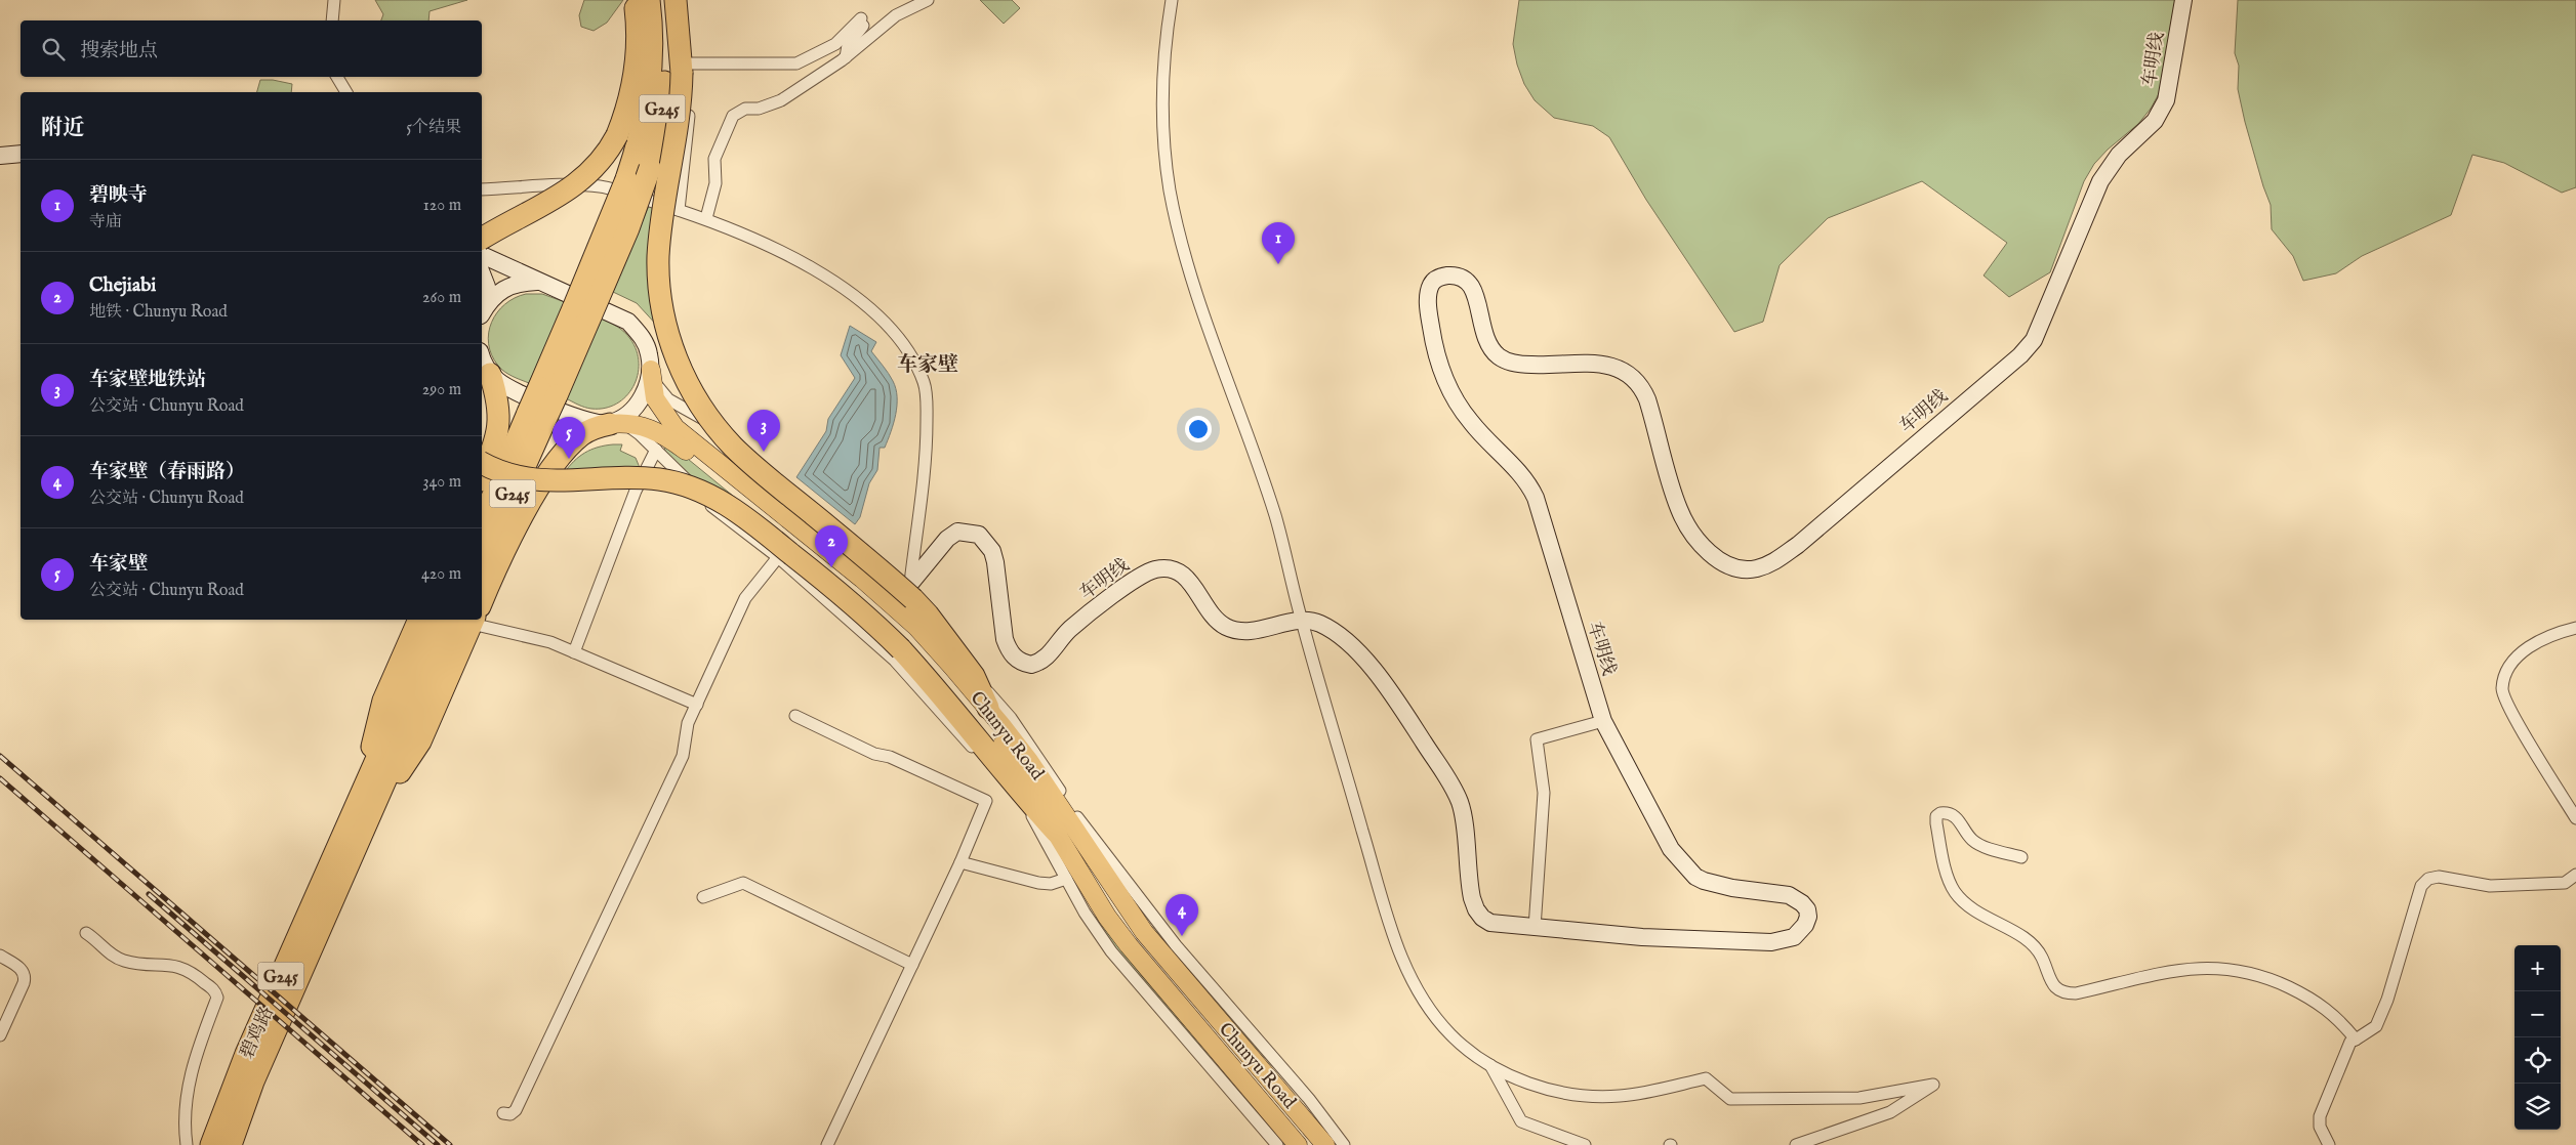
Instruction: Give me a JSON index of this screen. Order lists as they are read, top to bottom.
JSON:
{
  "streets": {
    "highway": ["G245", "碧鸡路"],
    "main road": ["车明线", "Chunyu Road"]
  },
  "crossings": [
    ["G245", "碧鸡路"]
  ],
  "districts": ["车家壁"],
  "page": {
    "search": "搜索地点",
    "heading": ["附近", "5个结果"],
    "list": [
      {
        "mark": "1",
        "name": "碧映寺",
        "note": "寺庙",
        "value": "120 m"
      },
      {
        "mark": "2",
        "name": "Chejiabi",
        "note": "地铁 · Chunyu Road",
        "value": "260 m"
      },
      {
        "mark": "3",
        "name": "车家壁地铁站",
        "note": "公交站 · Chunyu Road",
        "value": "290 m"
      },
      {
        "mark": "4",
        "name": "车家壁（春雨路）",
        "note": "公交站 · Chunyu Road",
        "value": "340 m"
      },
      {
        "mark": "5",
        "name": "车家壁",
        "note": "公交站 · Chunyu Road",
        "value": "420 m"
      }
    ],
    "pins": [
      "1",
      "3",
      "5",
      "2",
      "4"
    ],
    "map_buttons": ["+", "−"]
  }
}
